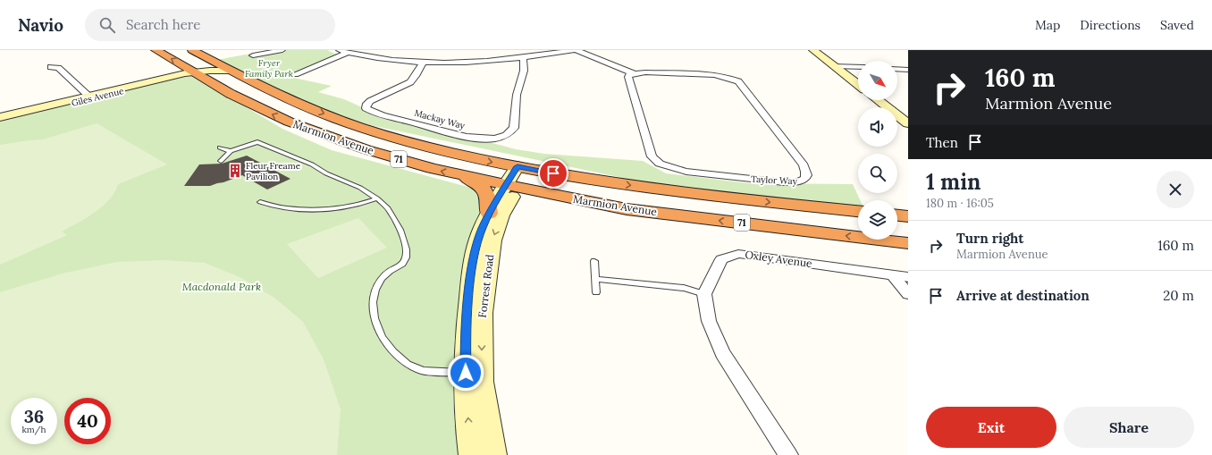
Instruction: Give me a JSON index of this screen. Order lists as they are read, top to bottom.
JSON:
{
  "streets": {
    "highway": ["Marmion Avenue", "71"],
    "street": [
      "Giles Avenue",
      "Mackay Way",
      "Taylor Way",
      "Oxley Avenue",
      "Forrest Road"
    ]
  },
  "crossings": [
    ["Giles Avenue", "Marmion Avenue"],
    ["Marmion Avenue", "Forrest Road"]
  ],
  "parks": ["Fryer Family Park", "Macdonald Park"],
  "places": {
    "building": ["Fleur Freame Pavilion"]
  },
  "north": "bottom right",
  "page": {
    "header": "Navio",
    "search": "Search here",
    "nav": ["Map", "Directions", "Saved"],
    "turn": ["160 m", "Marmion Avenue"],
    "then": "Then",
    "heading": ["1 min", "180 m · 16:05"],
    "list": [
      {
        "name": "Turn right",
        "note": "Marmion Avenue",
        "value": "160 m"
      },
      {
        "name": "Arrive at destination",
        "value": "20 m"
      }
    ],
    "speed": "36 km/h",
    "limit": "40",
    "buttons": ["Exit", "Share"]
  }
}
